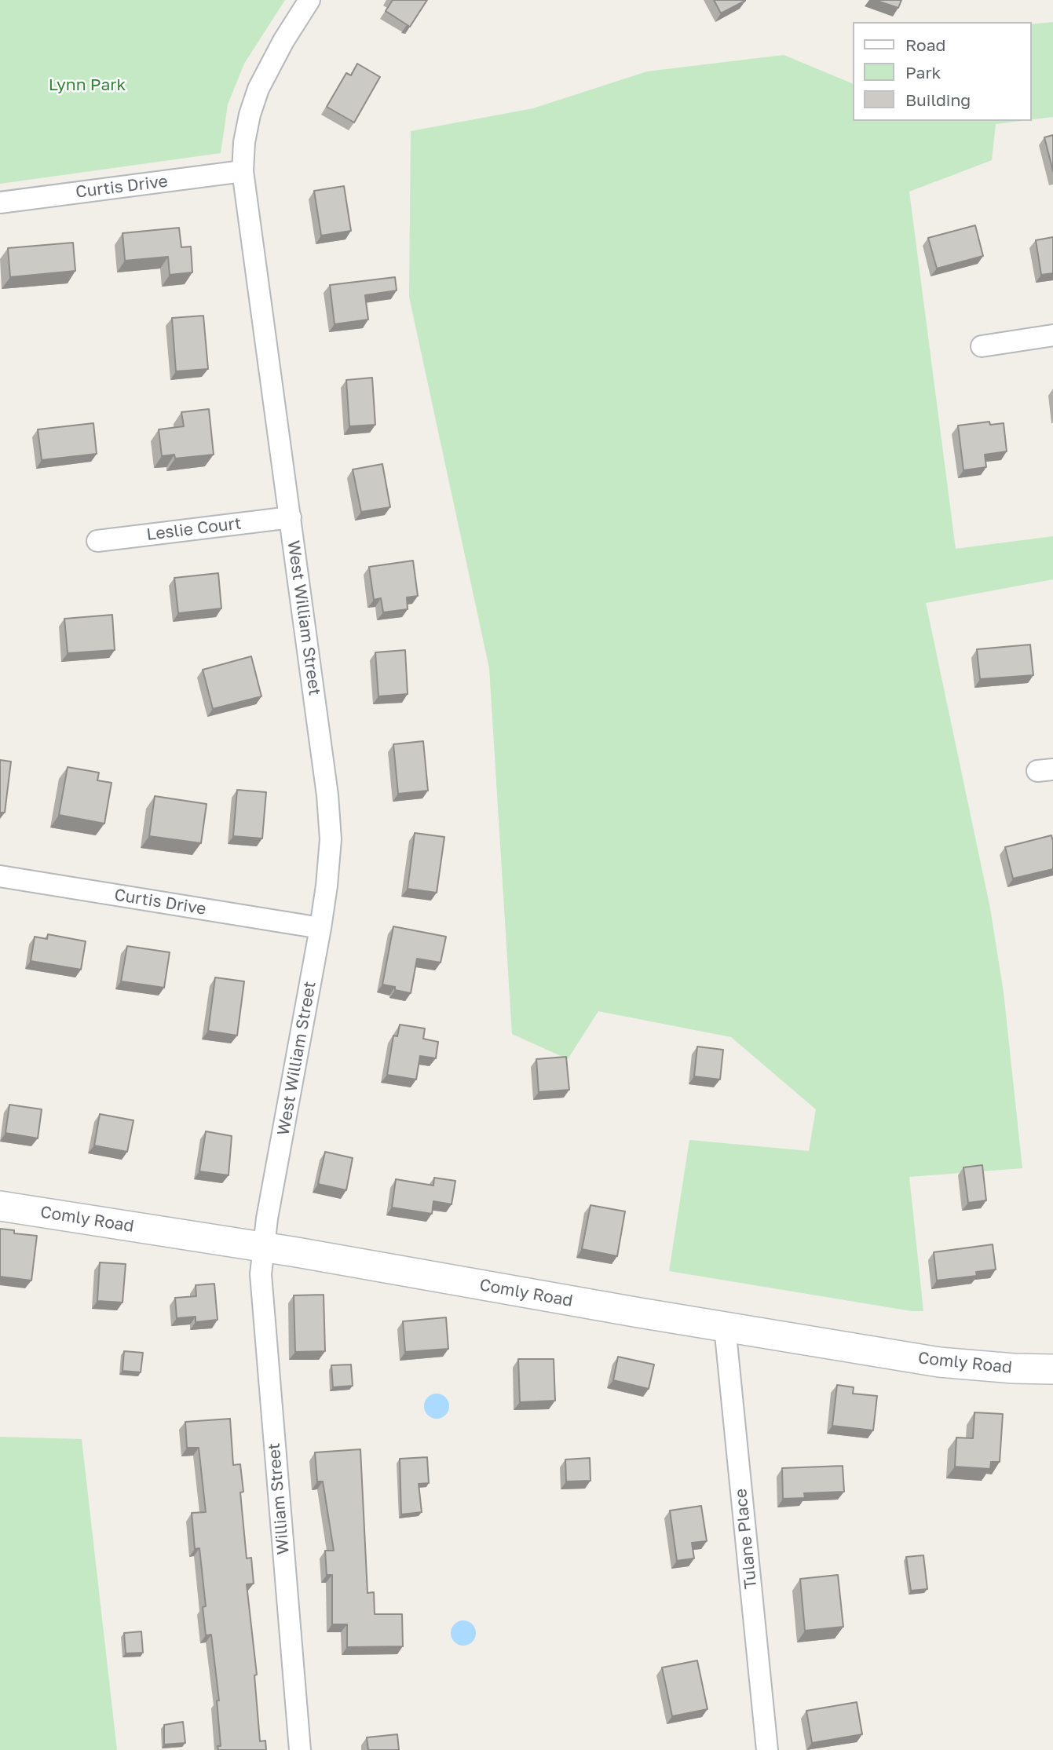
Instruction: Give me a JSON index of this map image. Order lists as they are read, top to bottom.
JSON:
{
  "streets": {
    "main road": ["Comly Road"],
    "street": [
      "Curtis Drive",
      "Leslie Court",
      "West William Street",
      "William Street",
      "Tulane Place"
    ]
  },
  "crossings": [
    ["Curtis Drive", "West William Street"],
    ["Leslie Court", "West William Street"],
    ["West William Street", "Comly Road"],
    ["West William Street", "William Street"],
    ["Comly Road", "William Street"],
    ["Comly Road", "Tulane Place"]
  ],
  "parks": ["Lynn Park"],
  "legend": ["Road", "Park", "Building"]
}
